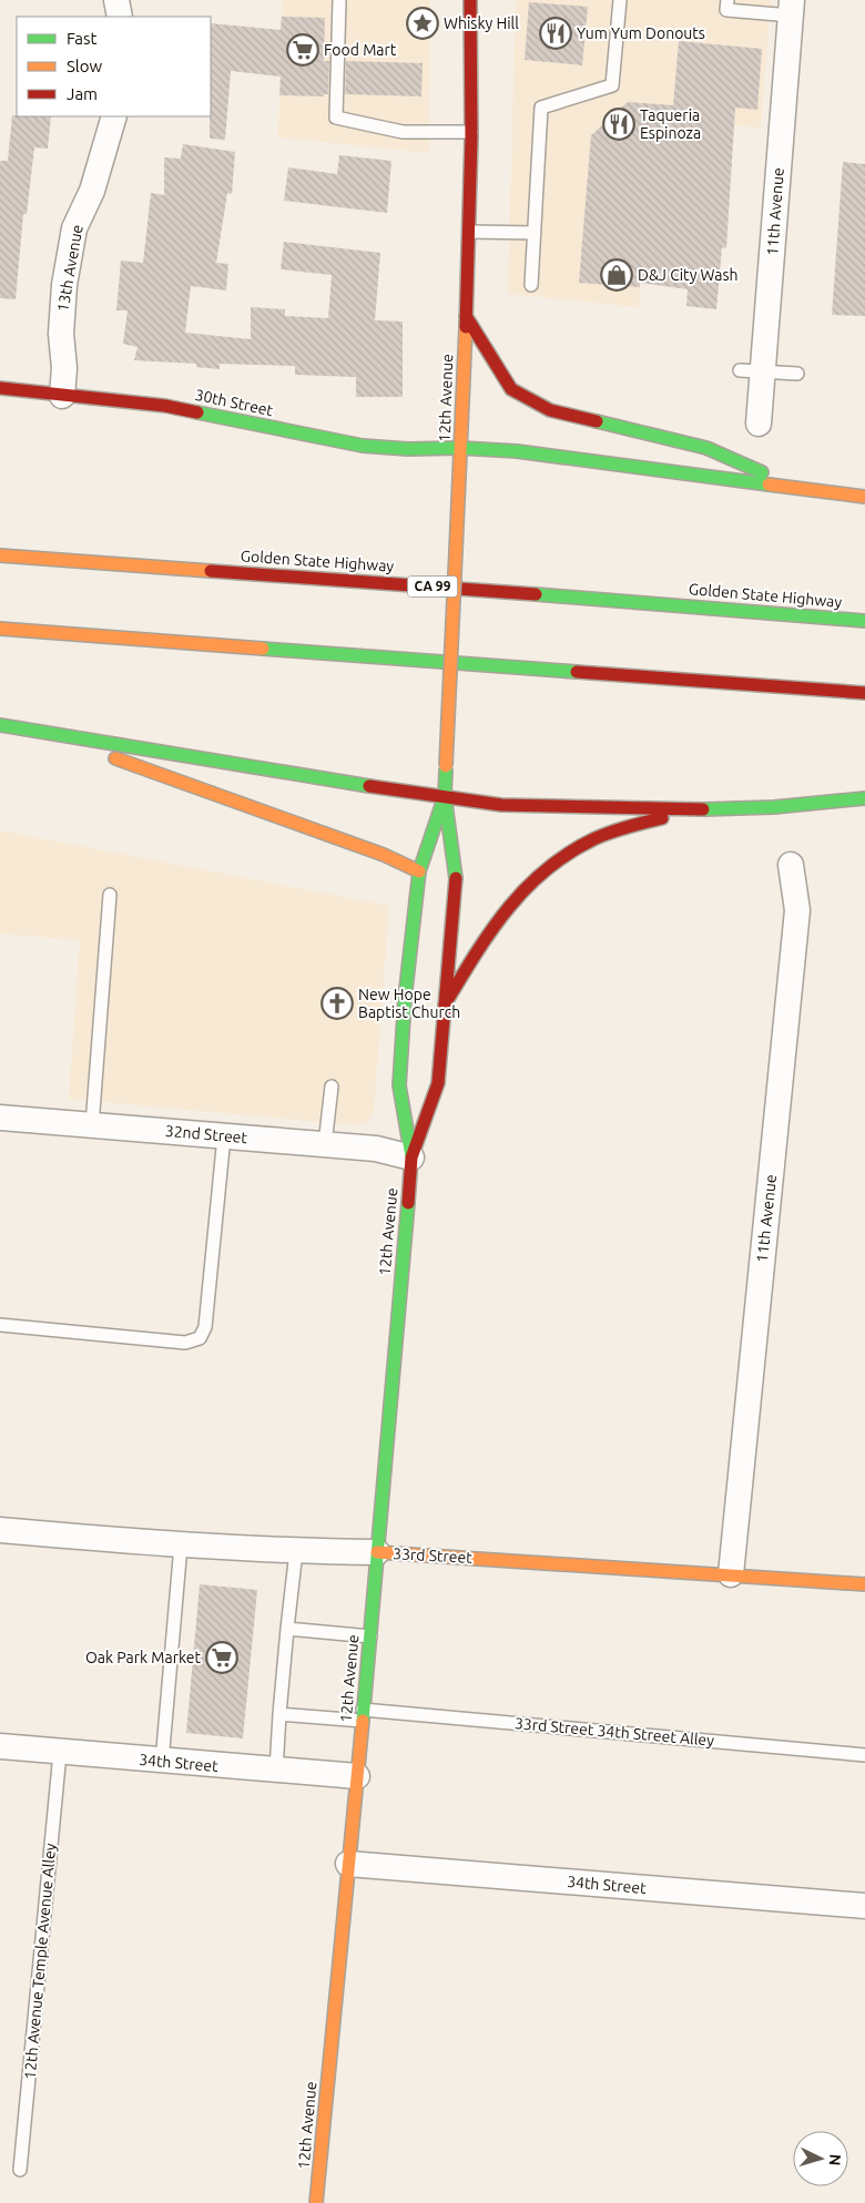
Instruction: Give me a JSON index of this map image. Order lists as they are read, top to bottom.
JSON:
{
  "streets": {
    "main road": [
      "12th Avenue",
      "30th Street",
      "Golden State Highway",
      "CA 99",
      "33rd Street"
    ],
    "street": [
      "11th Avenue",
      "13th Avenue",
      "32nd Street",
      "34th Street"
    ],
    "lane": ["33rd Street 34th Street Alley", "12th Avenue Temple Avenue Alley"]
  },
  "crossings": [
    ["11th Avenue", "33rd Street"],
    ["13th Avenue", "30th Street"],
    ["12th Avenue", "30th Street"],
    ["12th Avenue", "32nd Street"],
    ["12th Avenue", "33rd Street"],
    ["12th Avenue", "33rd Street 34th Street Alley"],
    ["12th Avenue", "34th Street"],
    ["34th Street", "12th Avenue Temple Avenue Alley"]
  ],
  "places": {
    "place": ["Whisky Hill"],
    "restaurant": ["Yum Yum Donouts", "Taqueria Espinoza"],
    "supermarket": ["Food Mart", "Oak Park Market"],
    "shop": ["D&J City Wash"],
    "church": ["New Hope Baptist Church"]
  },
  "legend": ["Fast", "Slow", "Jam"],
  "north": "right"
}
